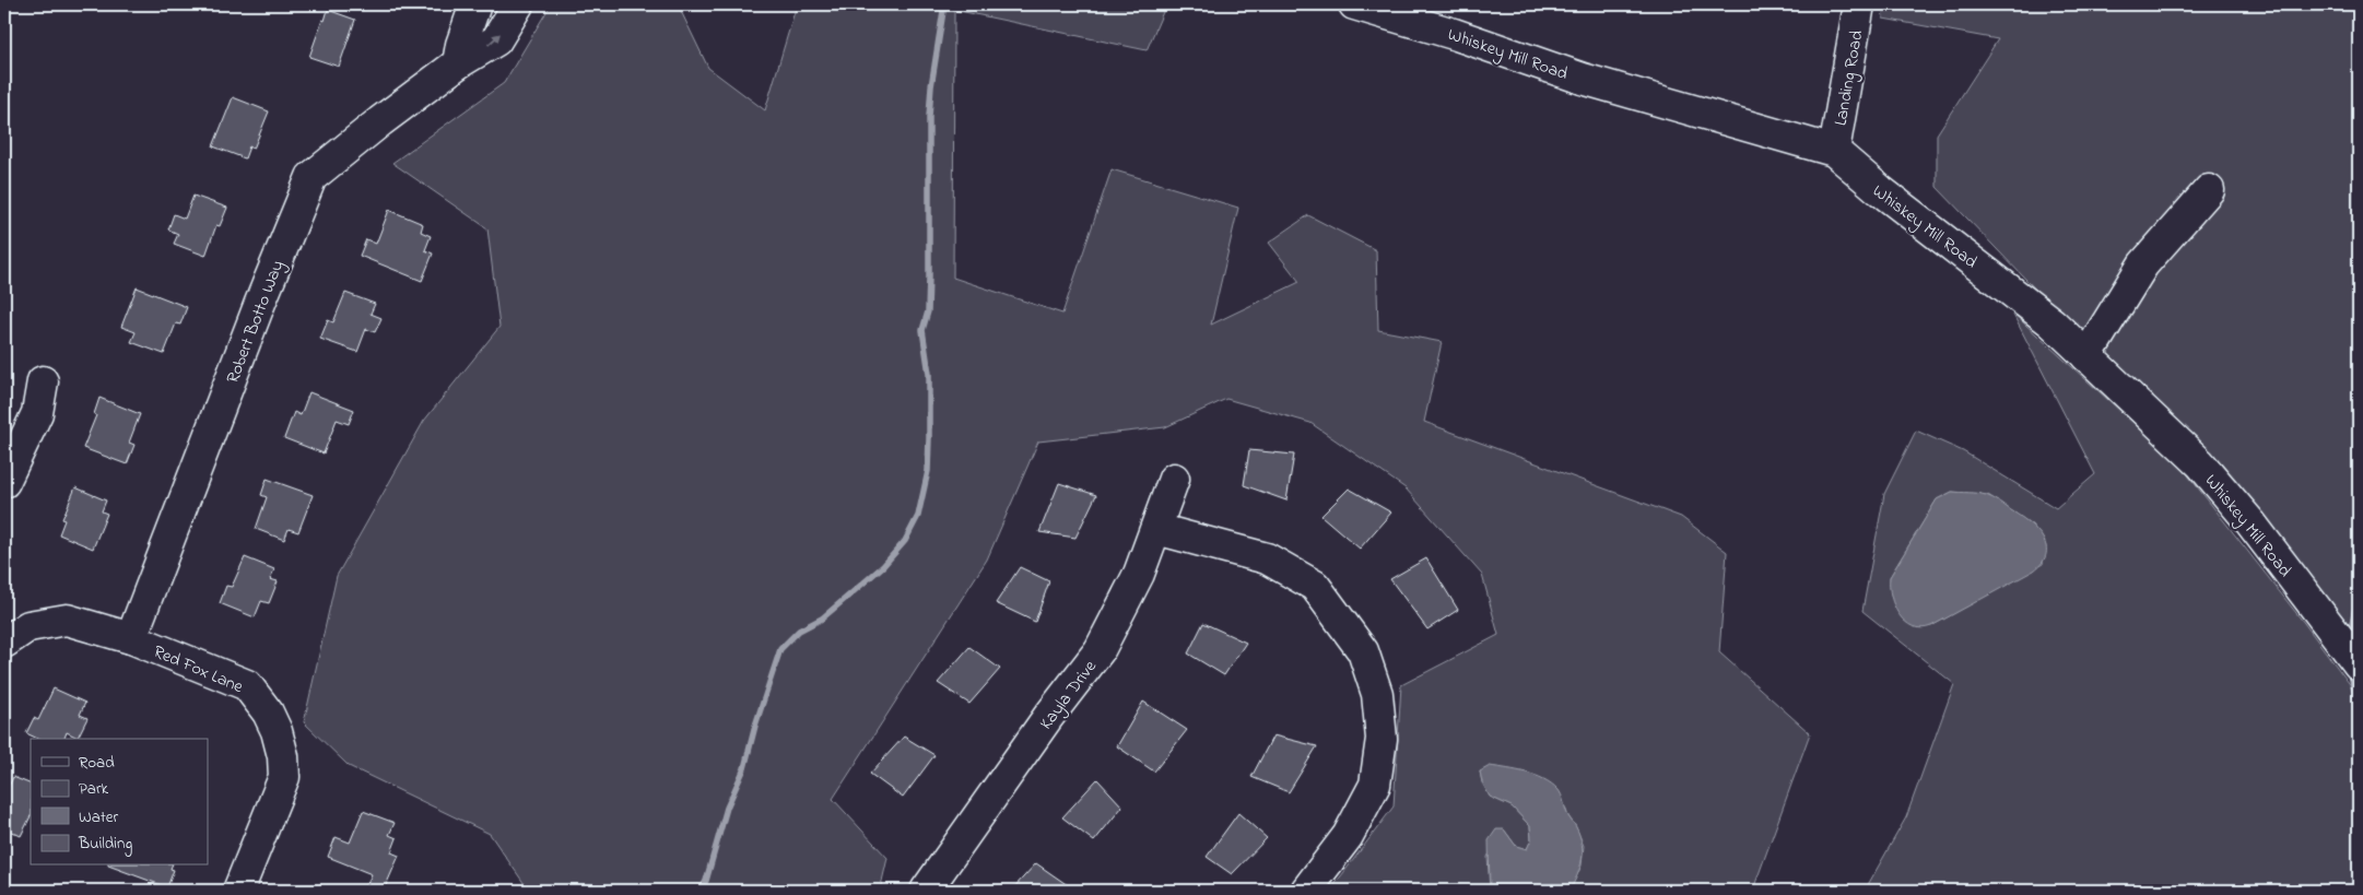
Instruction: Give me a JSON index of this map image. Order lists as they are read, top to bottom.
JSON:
{
  "streets": {
    "street": [
      "Whiskey Mill Road",
      "Landing Road",
      "Robert Botto Way",
      "Red Fox Lane",
      "Kayla Drive"
    ]
  },
  "crossings": [
    ["Whiskey Mill Road", "Landing Road"],
    ["Robert Botto Way", "Red Fox Lane"]
  ],
  "legend": [
    "Road",
    "Park",
    "Water",
    "Building"
  ]
}
